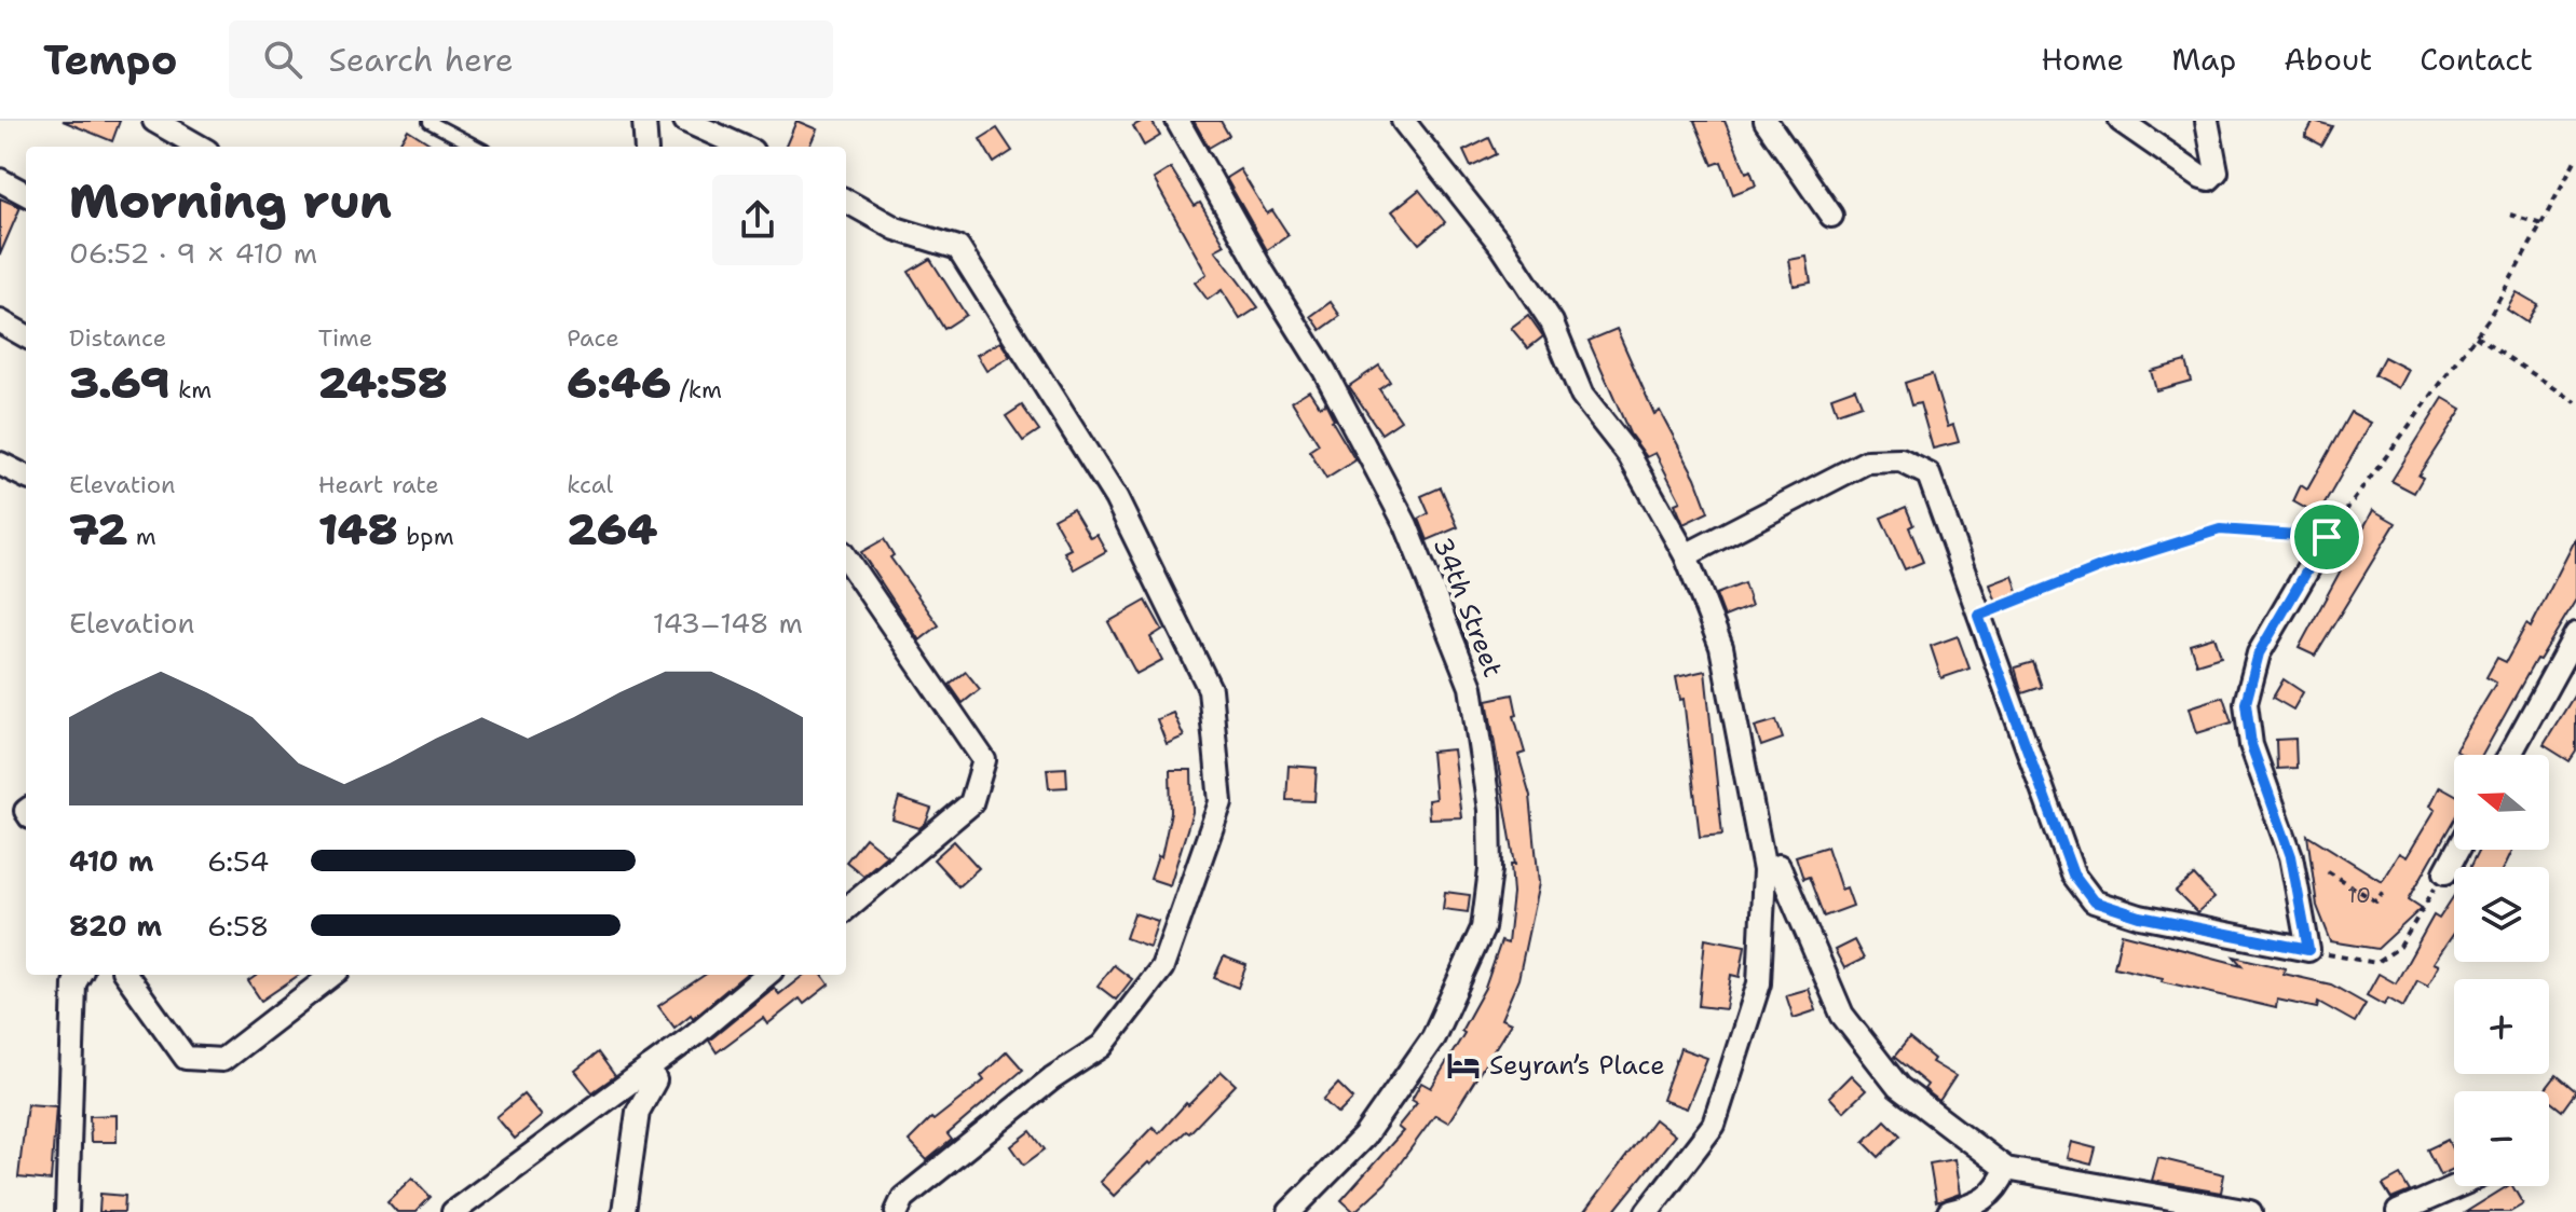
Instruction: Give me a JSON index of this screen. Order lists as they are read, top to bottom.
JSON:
{
  "streets": {
    "street": ["34th Street"]
  },
  "places": {
    "hotel": ["Seyran’s Place"]
  },
  "house_numbers": ["10"],
  "north": "left",
  "page": {
    "header": "Tempo",
    "search": "Search here",
    "nav": [
      "Home",
      "Map",
      "About",
      "Contact"
    ],
    "heading": ["Morning run", "06:52 · 9 × 410 m"],
    "stats": [
      ["Distance", "3.69 km"],
      ["Time", "24:58"],
      ["Pace", "6:46 /km"],
      ["Elevation", "72 m"],
      ["Heart rate", "148 bpm"],
      ["kcal", "264"]
    ],
    "chart": ["Elevation", "143–148 m"],
    "map_buttons": ["+", "−"],
    "list": [
      {
        "name": "410 m",
        "note": "6:54"
      },
      {
        "name": "820 m",
        "note": "6:58"
      }
    ]
  }
}
